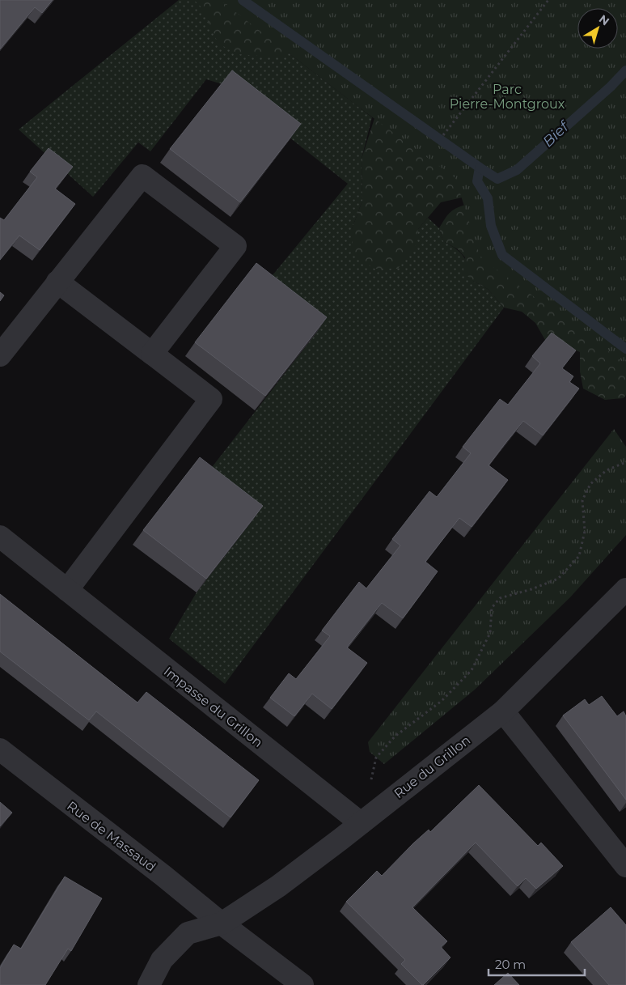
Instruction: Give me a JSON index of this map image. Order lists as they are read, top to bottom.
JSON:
{
  "streets": {
    "street": ["Impasse du Grillon", "Rue du Grillon", "Rue de Massaud"]
  },
  "crossings": [
    ["Impasse du Grillon", "Rue du Grillon"],
    ["Rue du Grillon", "Rue de Massaud"]
  ],
  "water": ["Bief"],
  "parks": ["Parc Pierre-Montgroux"],
  "scale_bar": "20 m",
  "north": "top right"
}
